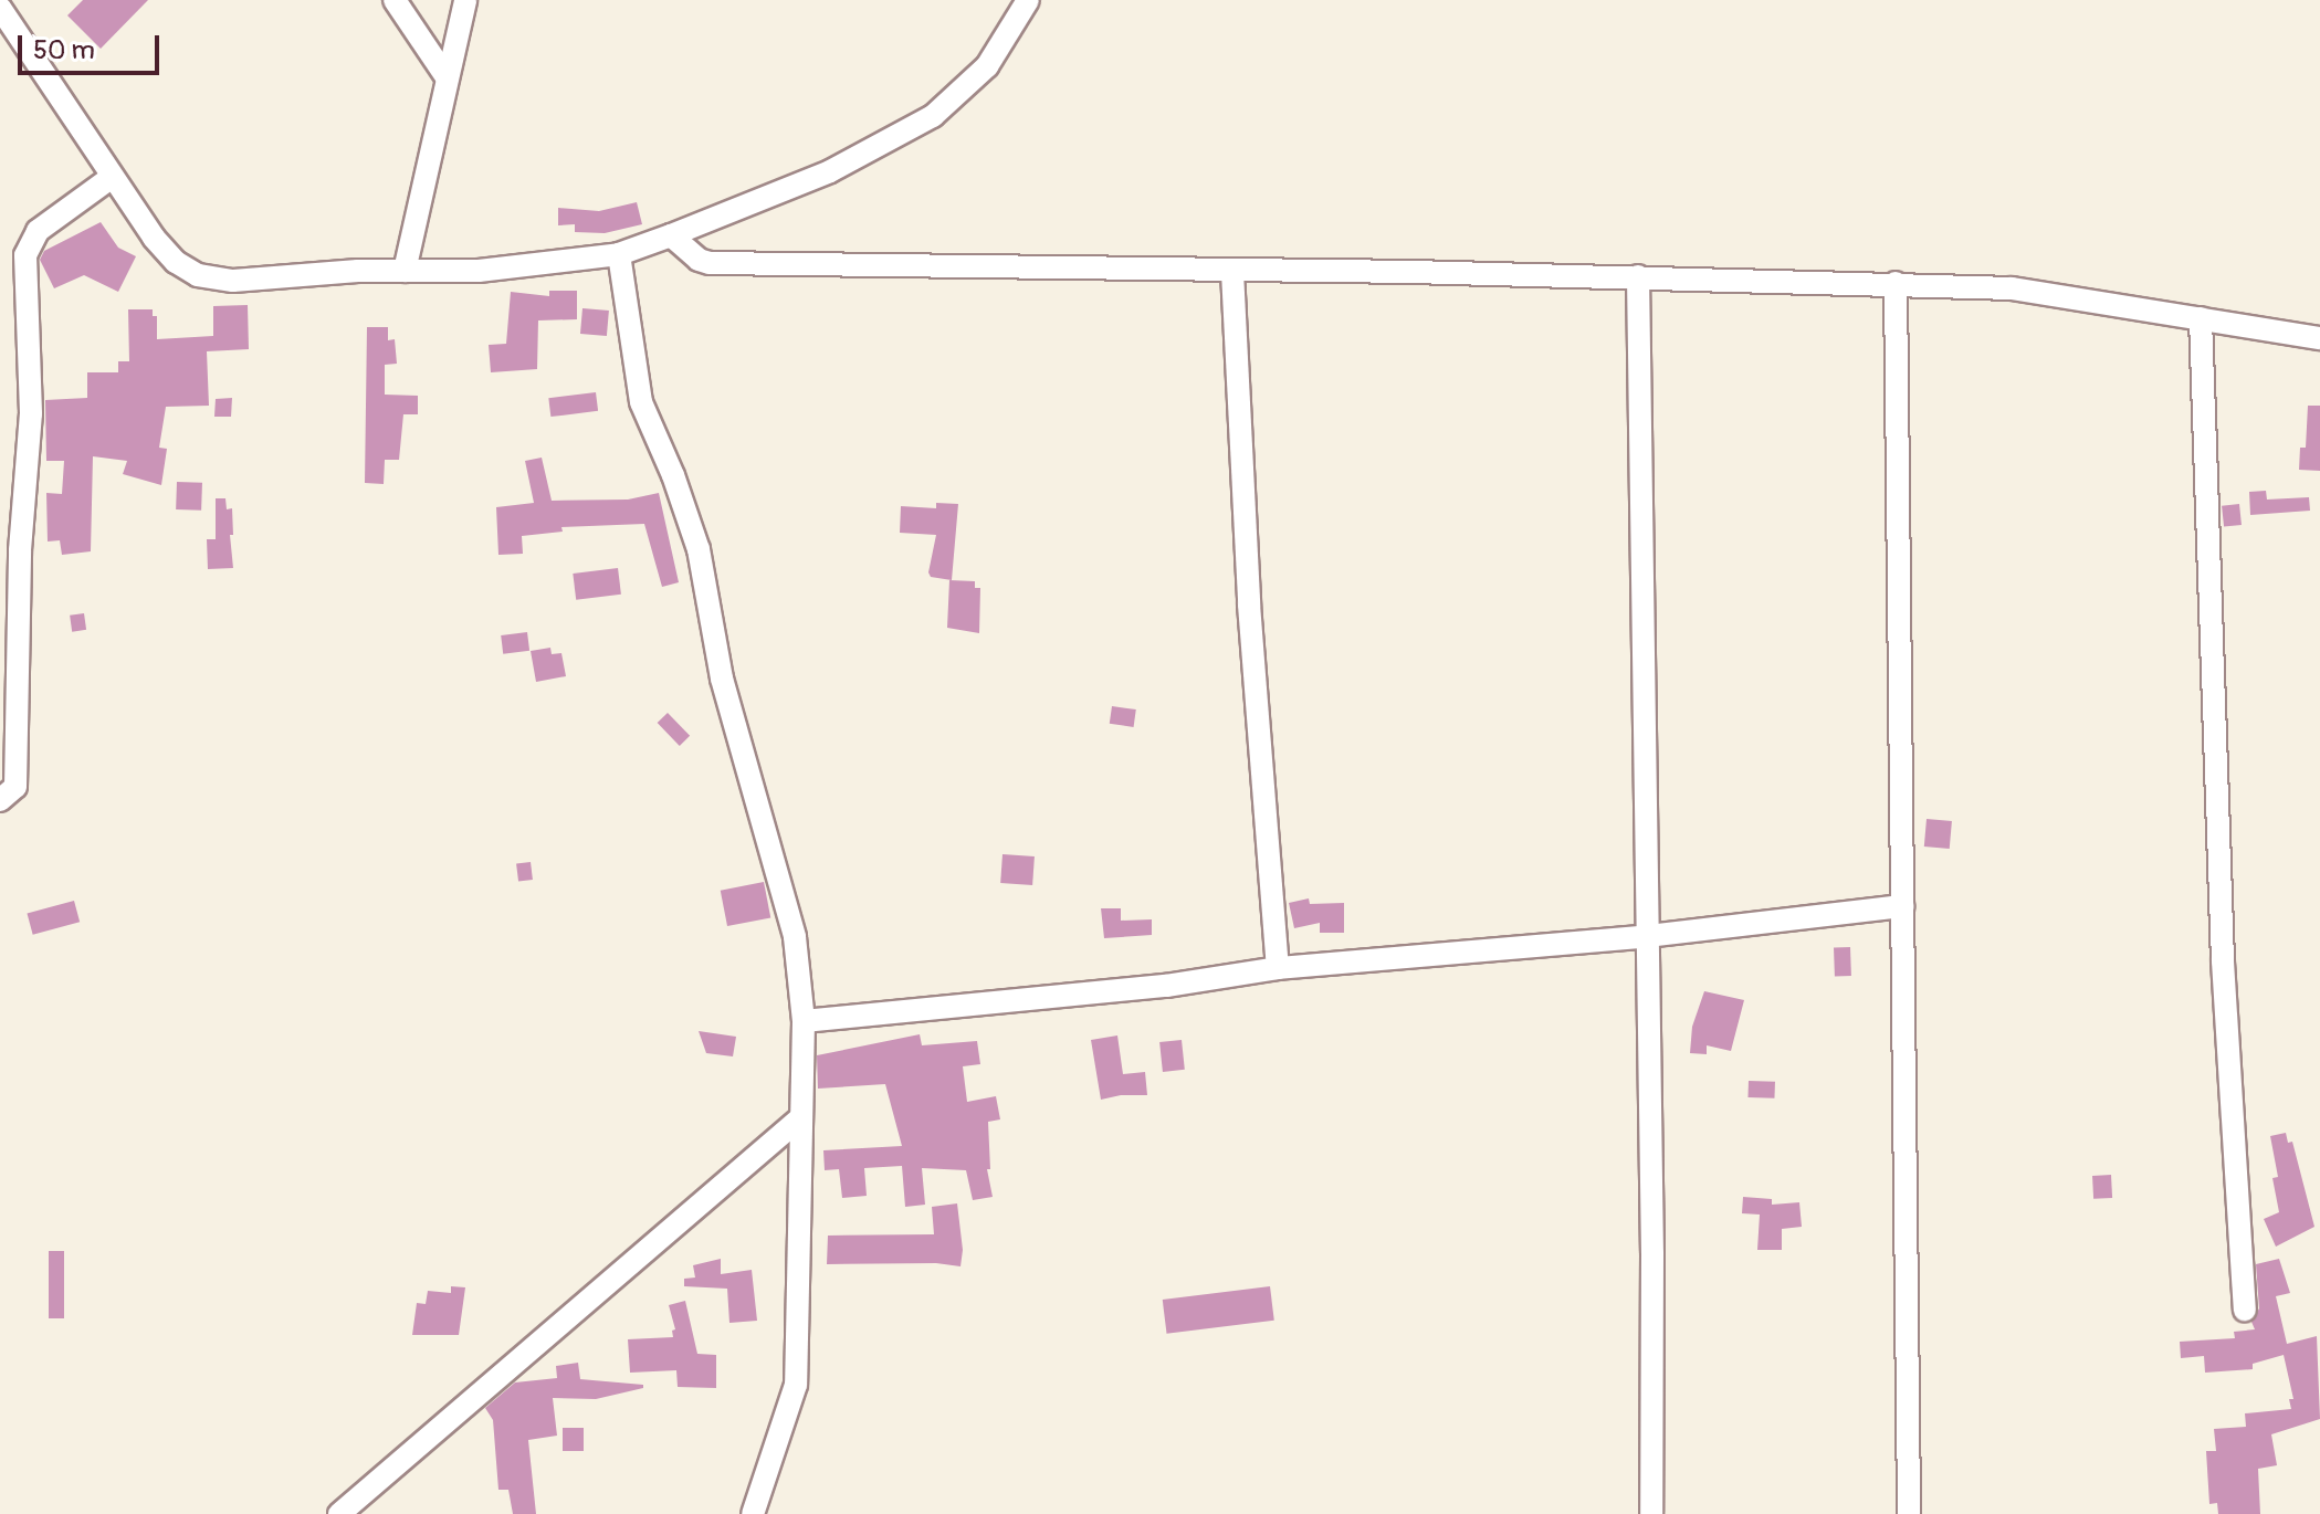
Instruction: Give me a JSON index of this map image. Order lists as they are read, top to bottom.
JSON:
{
  "scale_bar": "50 m"
}
